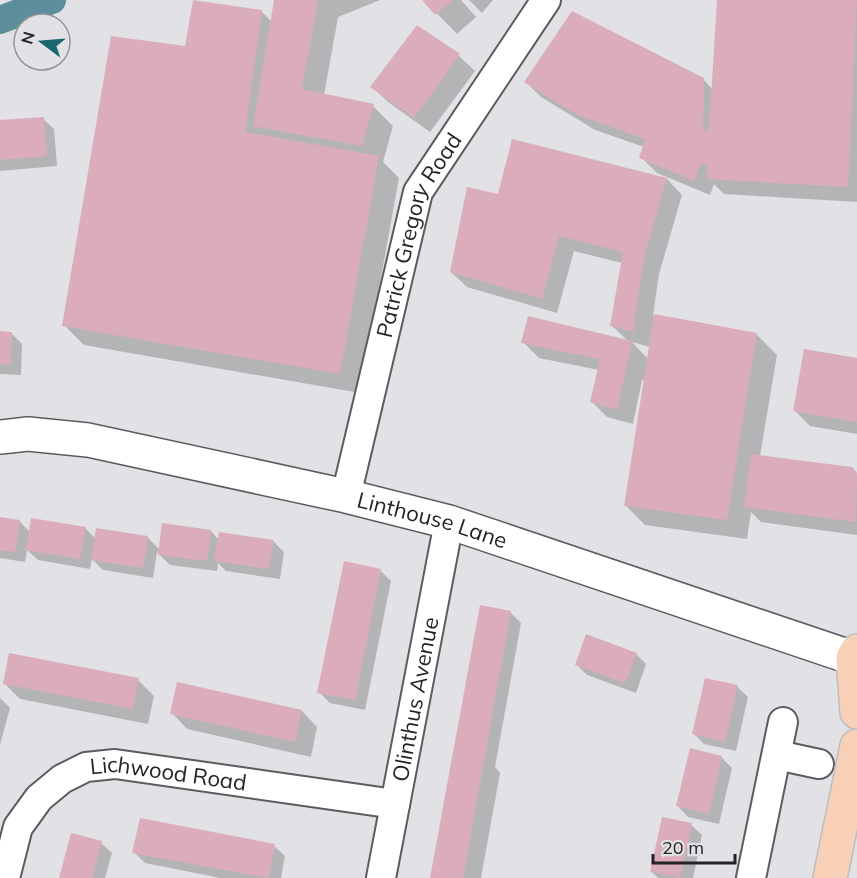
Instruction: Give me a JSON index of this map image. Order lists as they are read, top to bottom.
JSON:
{
  "streets": {
    "street": [
      "Patrick Gregory Road",
      "Linthouse Lane",
      "Olinthus Avenue",
      "Lichwood Road"
    ]
  },
  "crossings": [
    ["Patrick Gregory Road", "Linthouse Lane"],
    ["Linthouse Lane", "Olinthus Avenue"],
    ["Olinthus Avenue", "Lichwood Road"]
  ],
  "scale_bar": "20 m",
  "north": "left"
}
